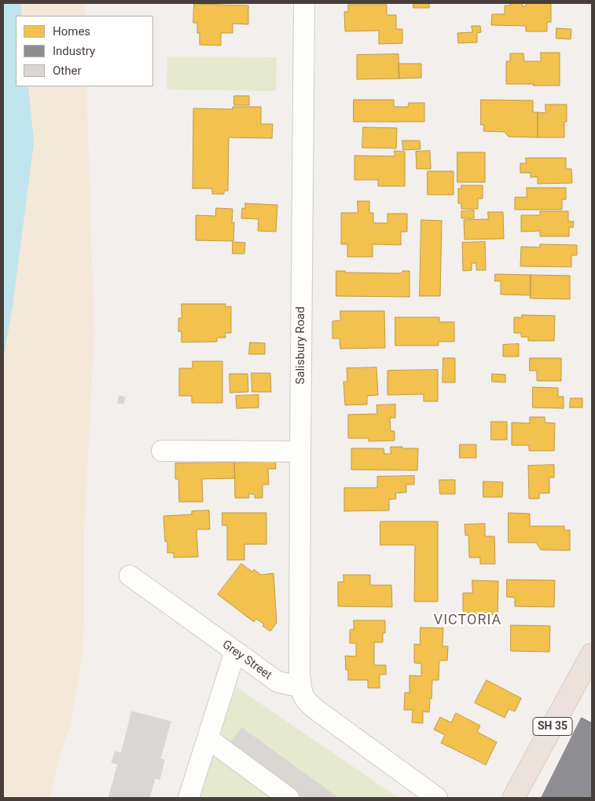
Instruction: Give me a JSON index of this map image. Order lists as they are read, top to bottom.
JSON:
{
  "streets": {
    "highway": ["SH 35"],
    "street": ["Salisbury Road", "Grey Street"]
  },
  "crossings": [
    ["Salisbury Road", "Grey Street"]
  ],
  "districts": ["VICTORIA"],
  "legend": ["Homes", "Industry", "Other"]
}
